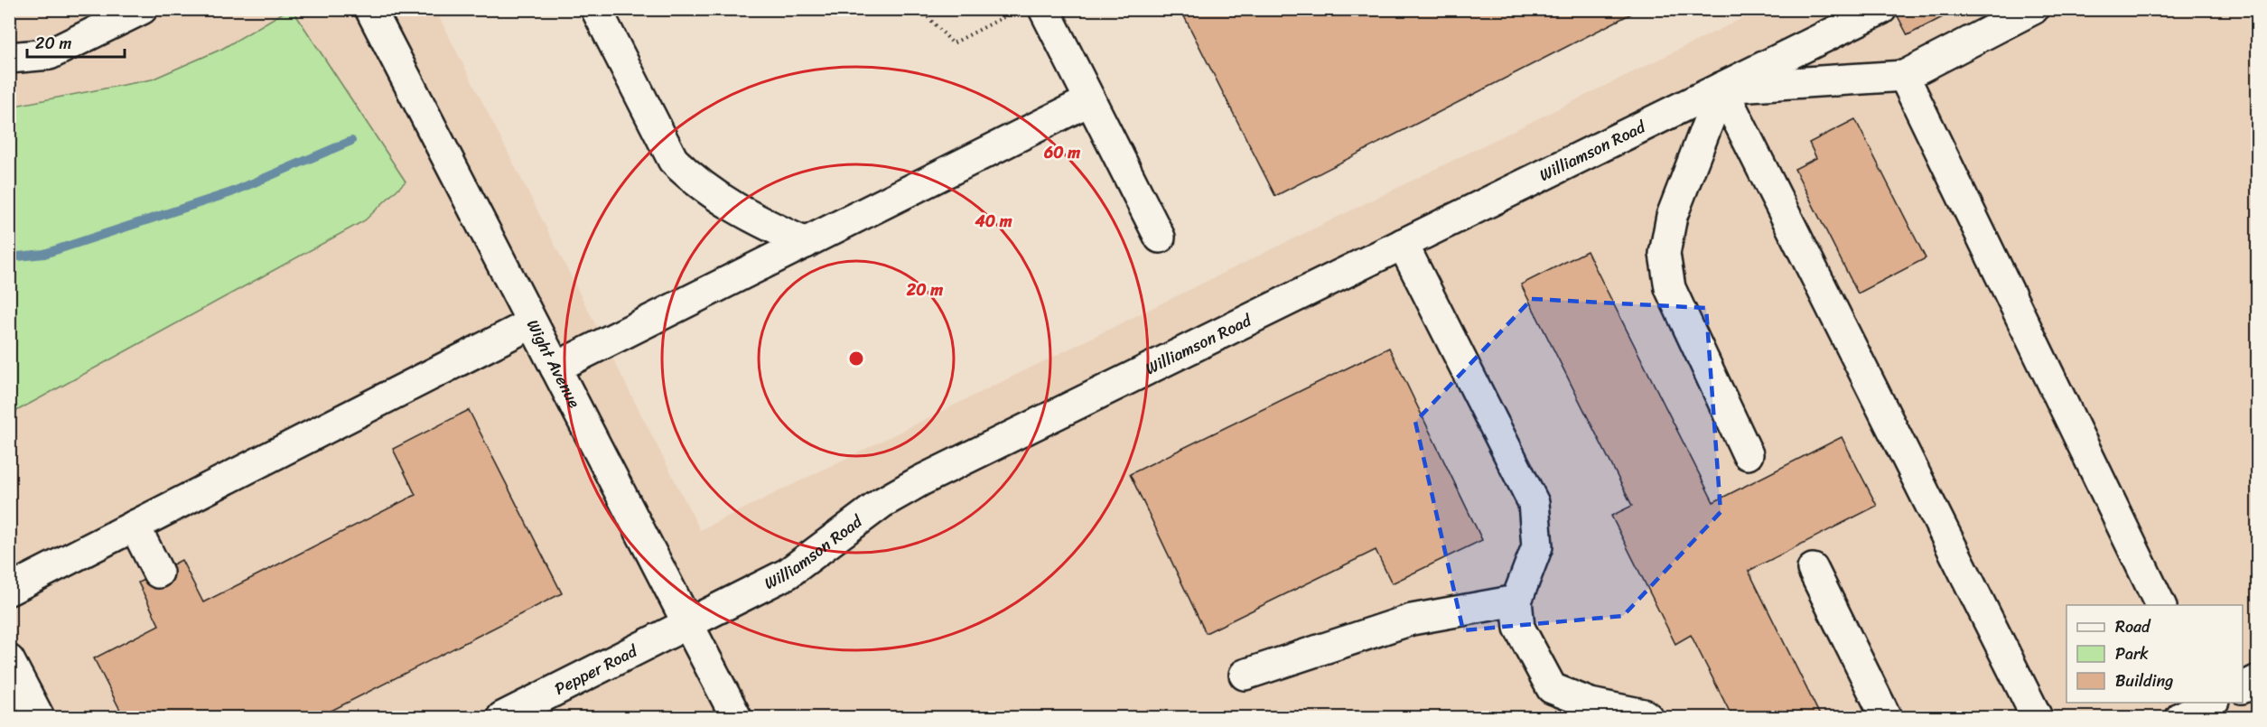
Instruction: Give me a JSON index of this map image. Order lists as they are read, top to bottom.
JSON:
{
  "streets": {
    "street": ["Williamson Road", "Wight Avenue", "Pepper Road"]
  },
  "crossings": [
    ["Williamson Road", "Wight Avenue"],
    ["Williamson Road", "Pepper Road"],
    ["Wight Avenue", "Pepper Road"]
  ],
  "legend": ["Road", "Park", "Building"],
  "scale_bar": "20 m",
  "rings": ["60 m", "40 m", "20 m"]
}
